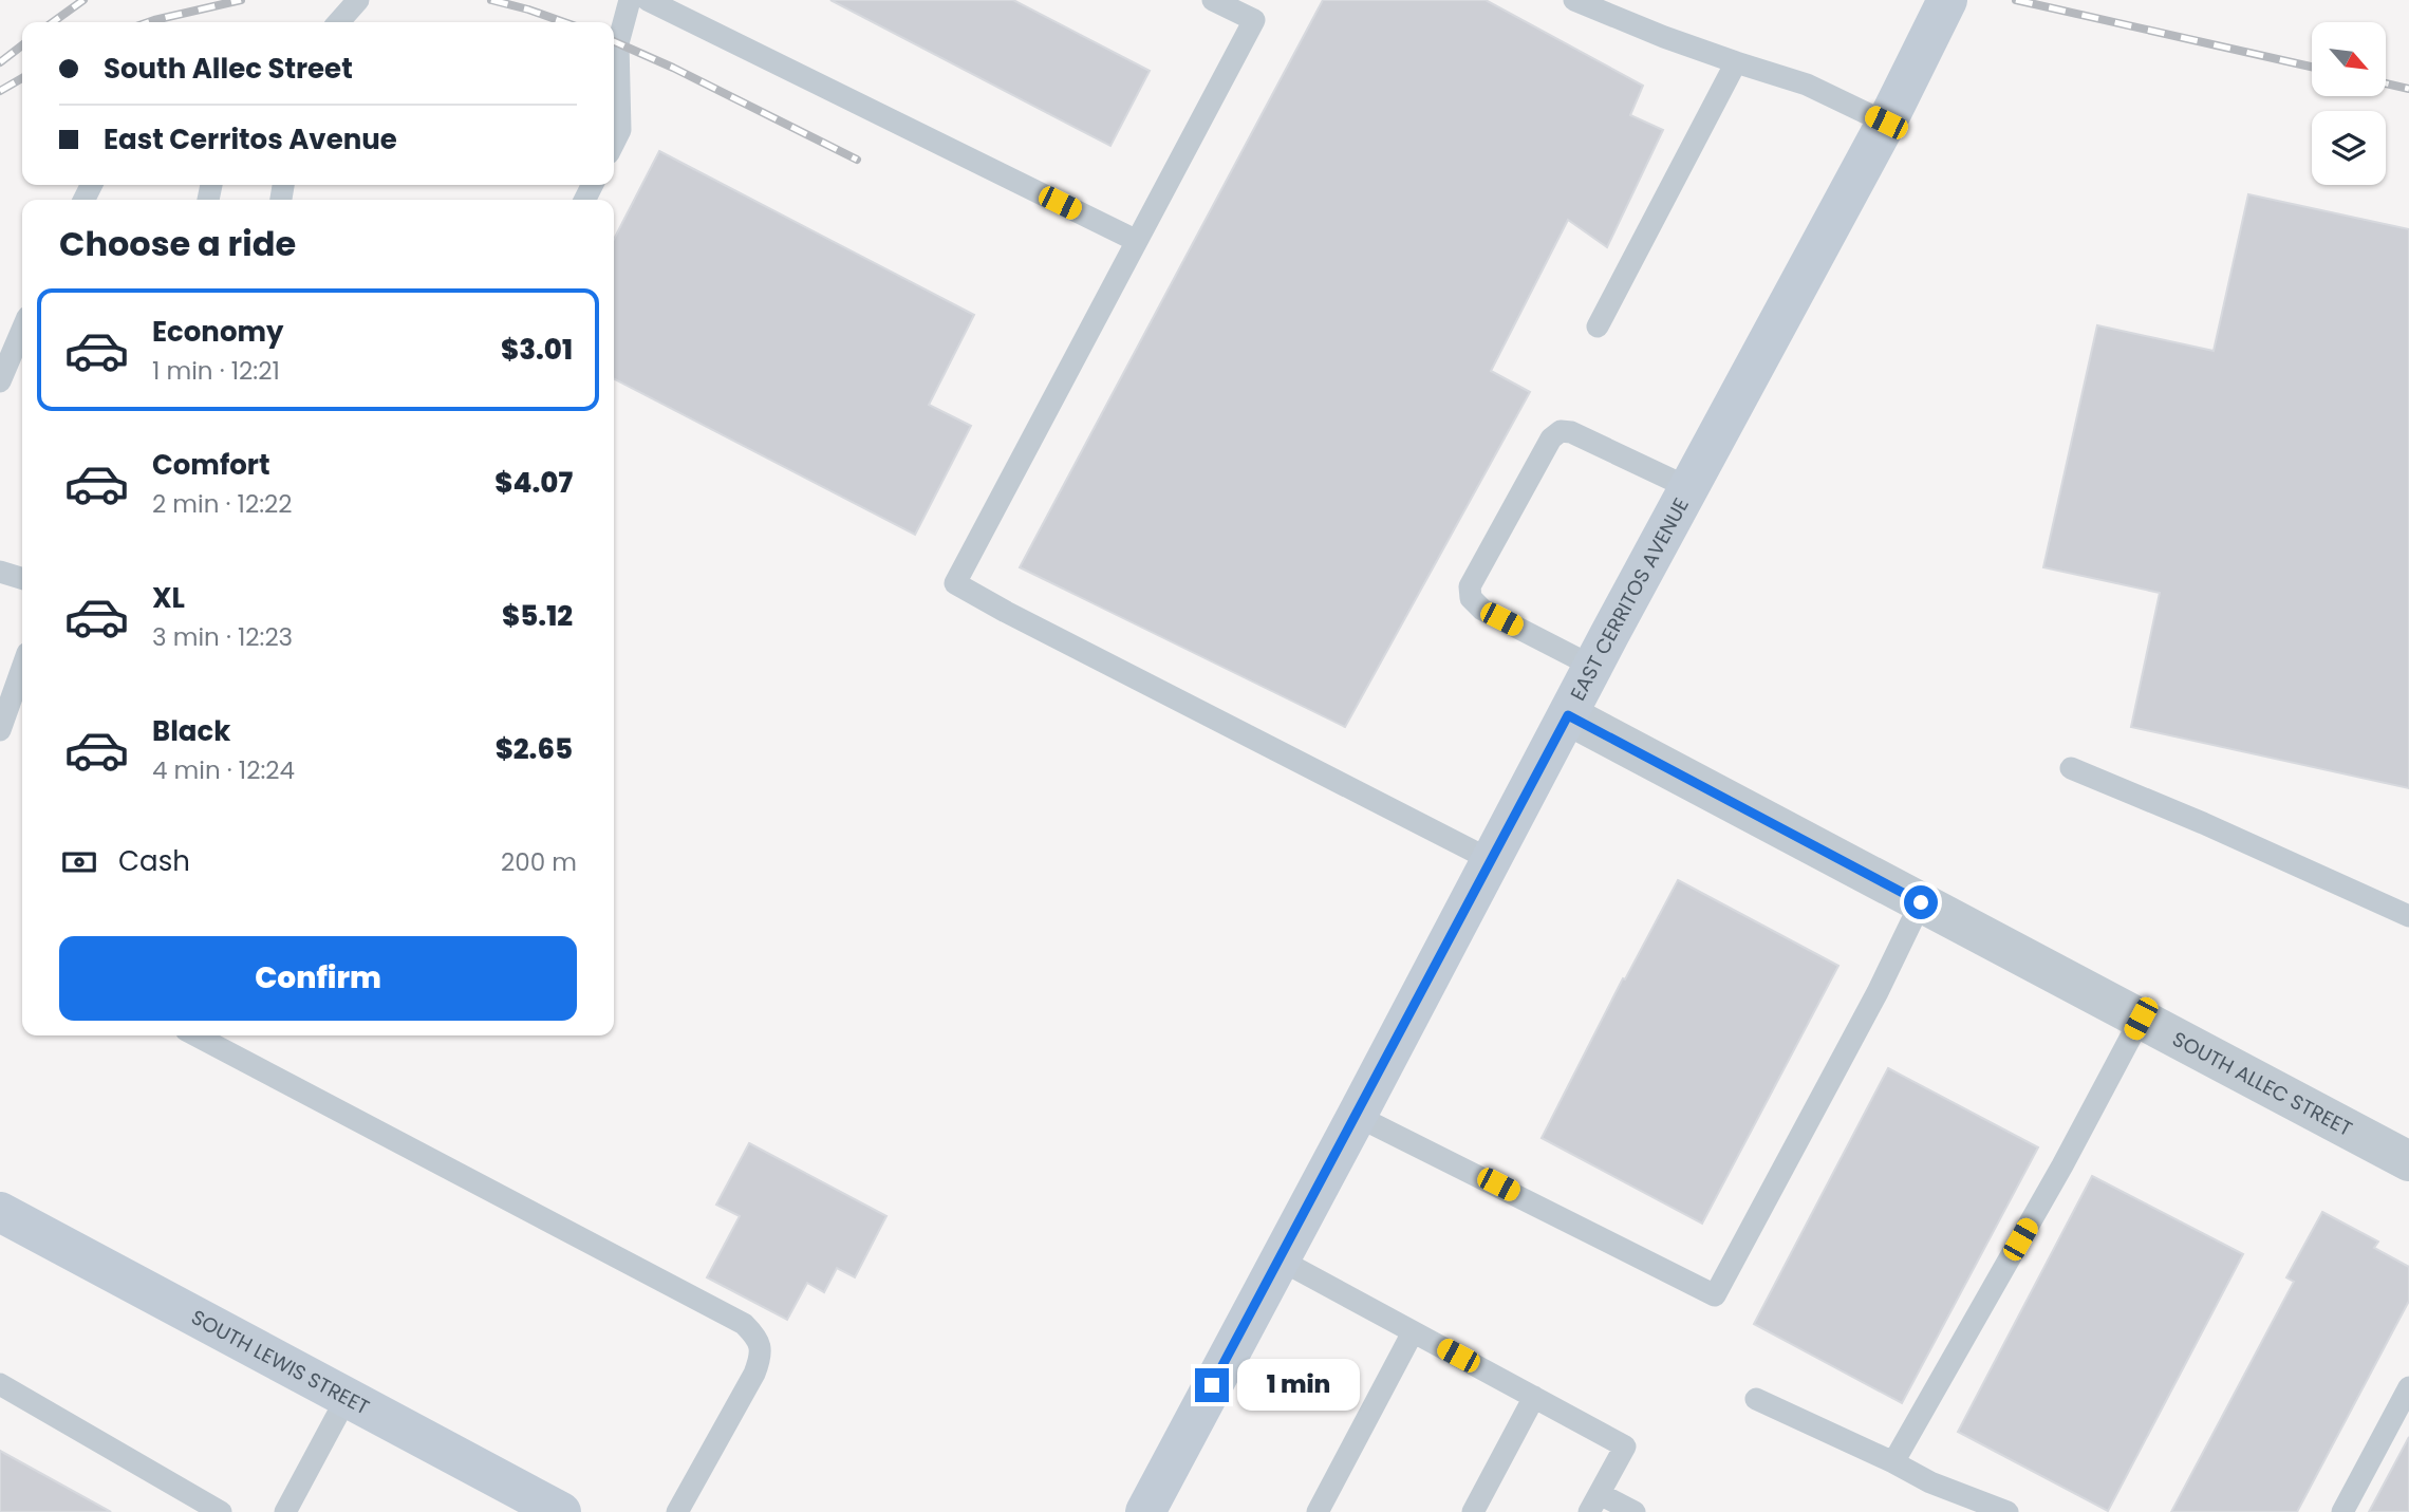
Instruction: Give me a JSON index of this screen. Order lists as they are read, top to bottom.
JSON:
{
  "streets": {
    "main road": ["EAST CERRITOS AVENUE", "SOUTH LEWIS STREET"],
    "street": ["SOUTH ALLEC STREET"]
  },
  "crossings": [
    ["EAST CERRITOS AVENUE", "SOUTH ALLEC STREET"]
  ],
  "north": "bottom right",
  "page": {
    "banner": ["South Allec Street", "East Cerritos Avenue"],
    "heading": "Choose a ride",
    "list": [
      {
        "name": "Economy",
        "note": "1 min · 12:21",
        "value": "$3.01"
      },
      {
        "name": "Comfort",
        "note": "2 min · 12:22",
        "value": "$4.07"
      },
      {
        "name": "XL",
        "note": "3 min · 12:23",
        "value": "$5.12"
      },
      {
        "name": "Black",
        "note": "4 min · 12:24",
        "value": "$2.65"
      }
    ],
    "pay": ["Cash", "200 m"],
    "buttons": "Confirm",
    "bubble": "1 min"
  }
}
